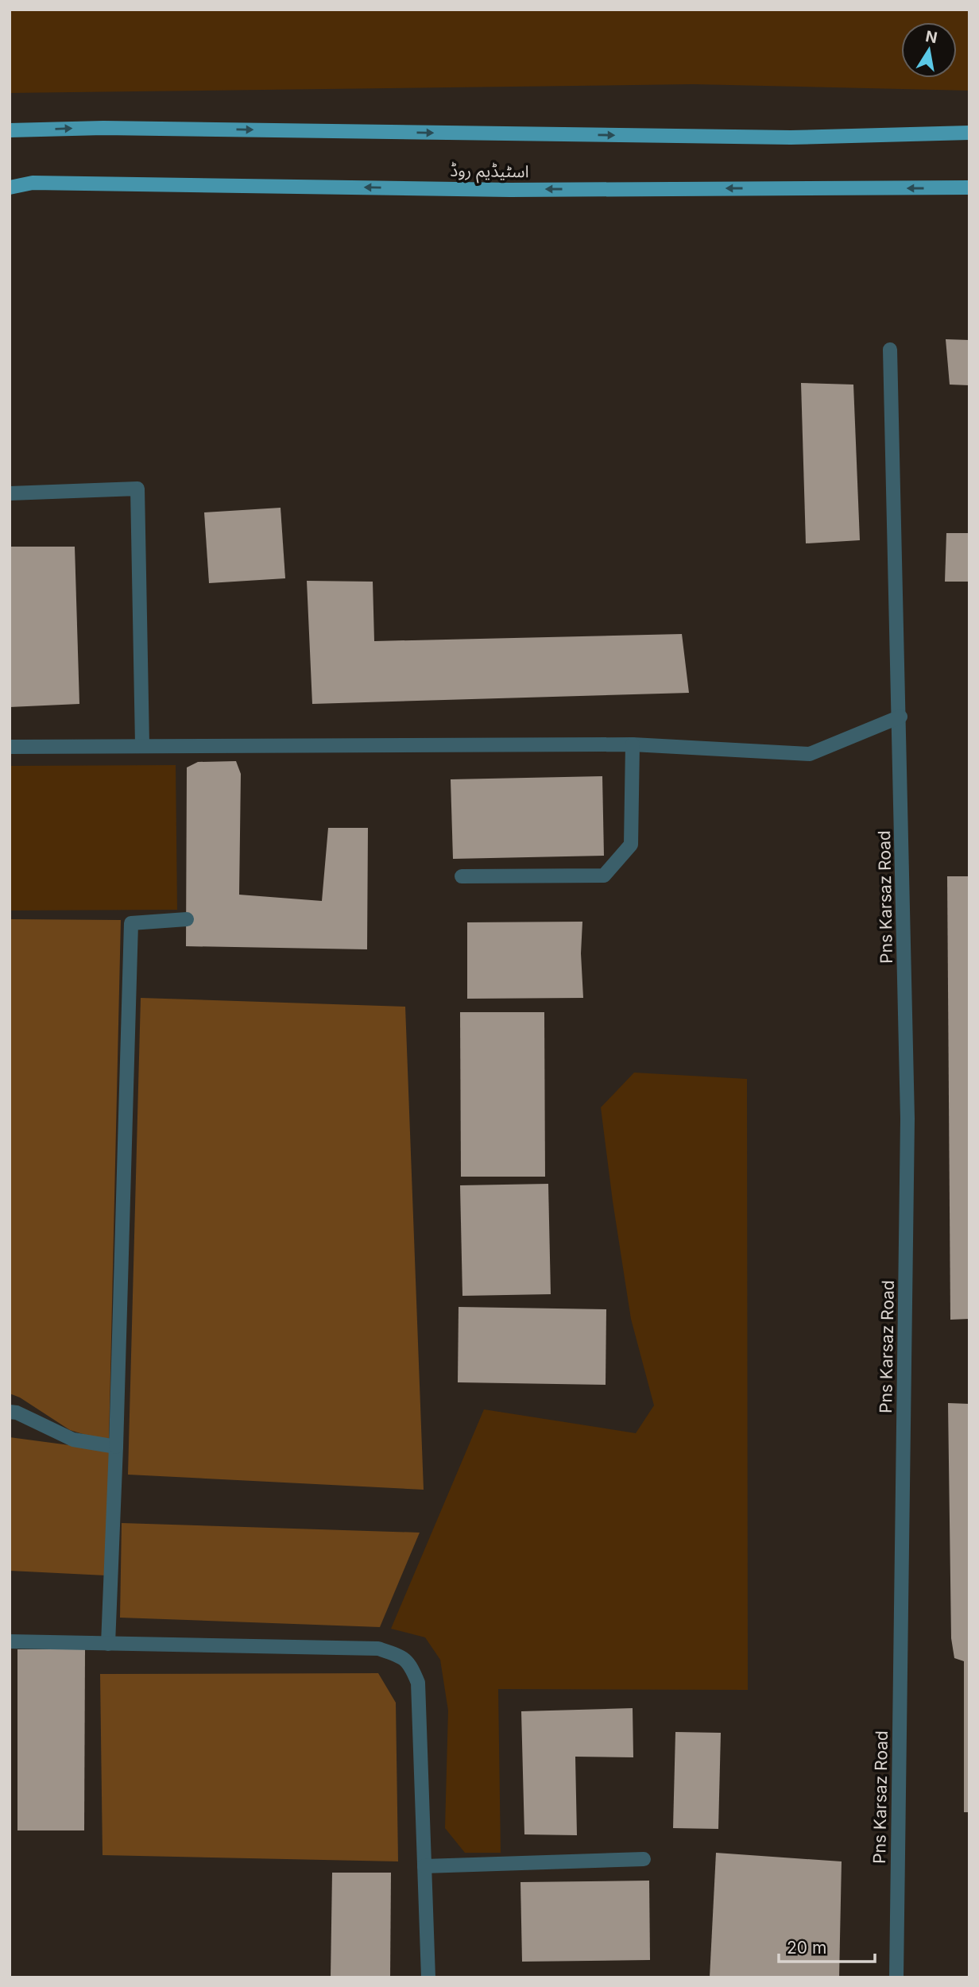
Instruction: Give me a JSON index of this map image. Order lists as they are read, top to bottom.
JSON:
{
  "streets": {
    "main road": ["اسٹیڈیم روڈ"],
    "street": ["Pns Karsaz Road"]
  },
  "scale_bar": "20 m",
  "north": "top"
}
